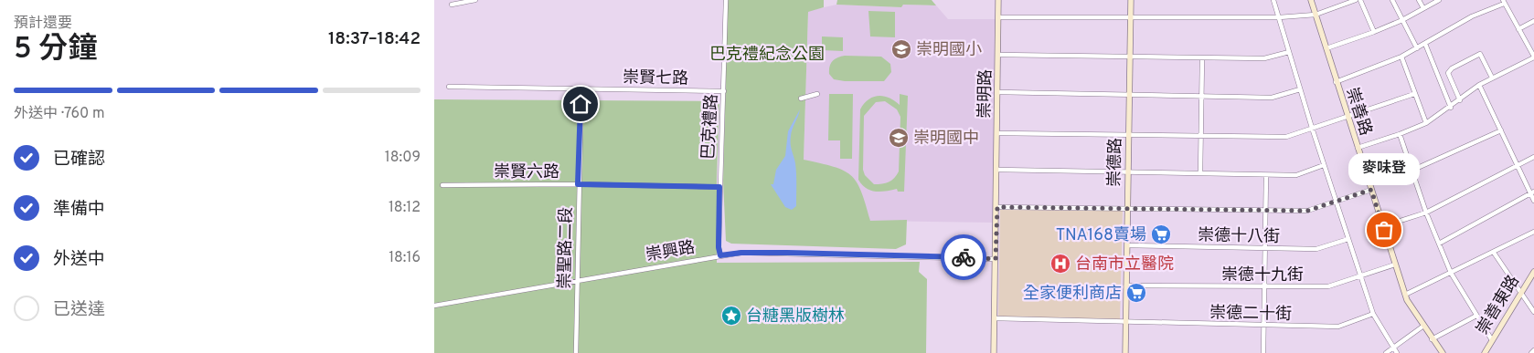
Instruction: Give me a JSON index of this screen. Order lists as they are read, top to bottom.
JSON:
{
  "streets": {
    "street": [
      "崇賢七路",
      "崇明路",
      "崇善路",
      "巴克禮路",
      "崇德路",
      "崇賢六路",
      "崇德十八街",
      "崇聖路二段",
      "崇興路",
      "崇德十九街",
      "崇善東路",
      "崇德二十街"
    ]
  },
  "crossings": [
    ["崇賢七路", "巴克禮路"],
    ["崇賢七路", "崇聖路二段"],
    ["崇明路", "崇興路"],
    ["崇明路", "崇德二十街"],
    ["崇善路", "崇德十九街"],
    ["巴克禮路", "崇賢六路"],
    ["巴克禮路", "崇興路"],
    ["崇德路", "崇德十八街"],
    ["崇德路", "崇德十九街"],
    ["崇德路", "崇德二十街"],
    ["崇賢六路", "崇聖路二段"],
    ["崇聖路二段", "崇興路"]
  ],
  "parks": ["巴克禮紀念公園"],
  "places": {
    "school or university": ["崇明國小", "崇明國中"],
    "other": ["麥味登"],
    "supermarket": ["TNA168賣場", "全家便利商店"],
    "hospital": ["台南市立醫院"],
    "place": ["台糖黑版樹林"]
  },
  "page": {
    "heading": ["5 分鐘", "預計還要", "18:37–18:42"],
    "bar": "外送中 · 760 m",
    "list": [
      ["已確認", "18:09"],
      ["準備中", "18:12"],
      ["外送中", "18:16"],
      "已送達"
    ],
    "bubble": "麥味登"
  }
}
